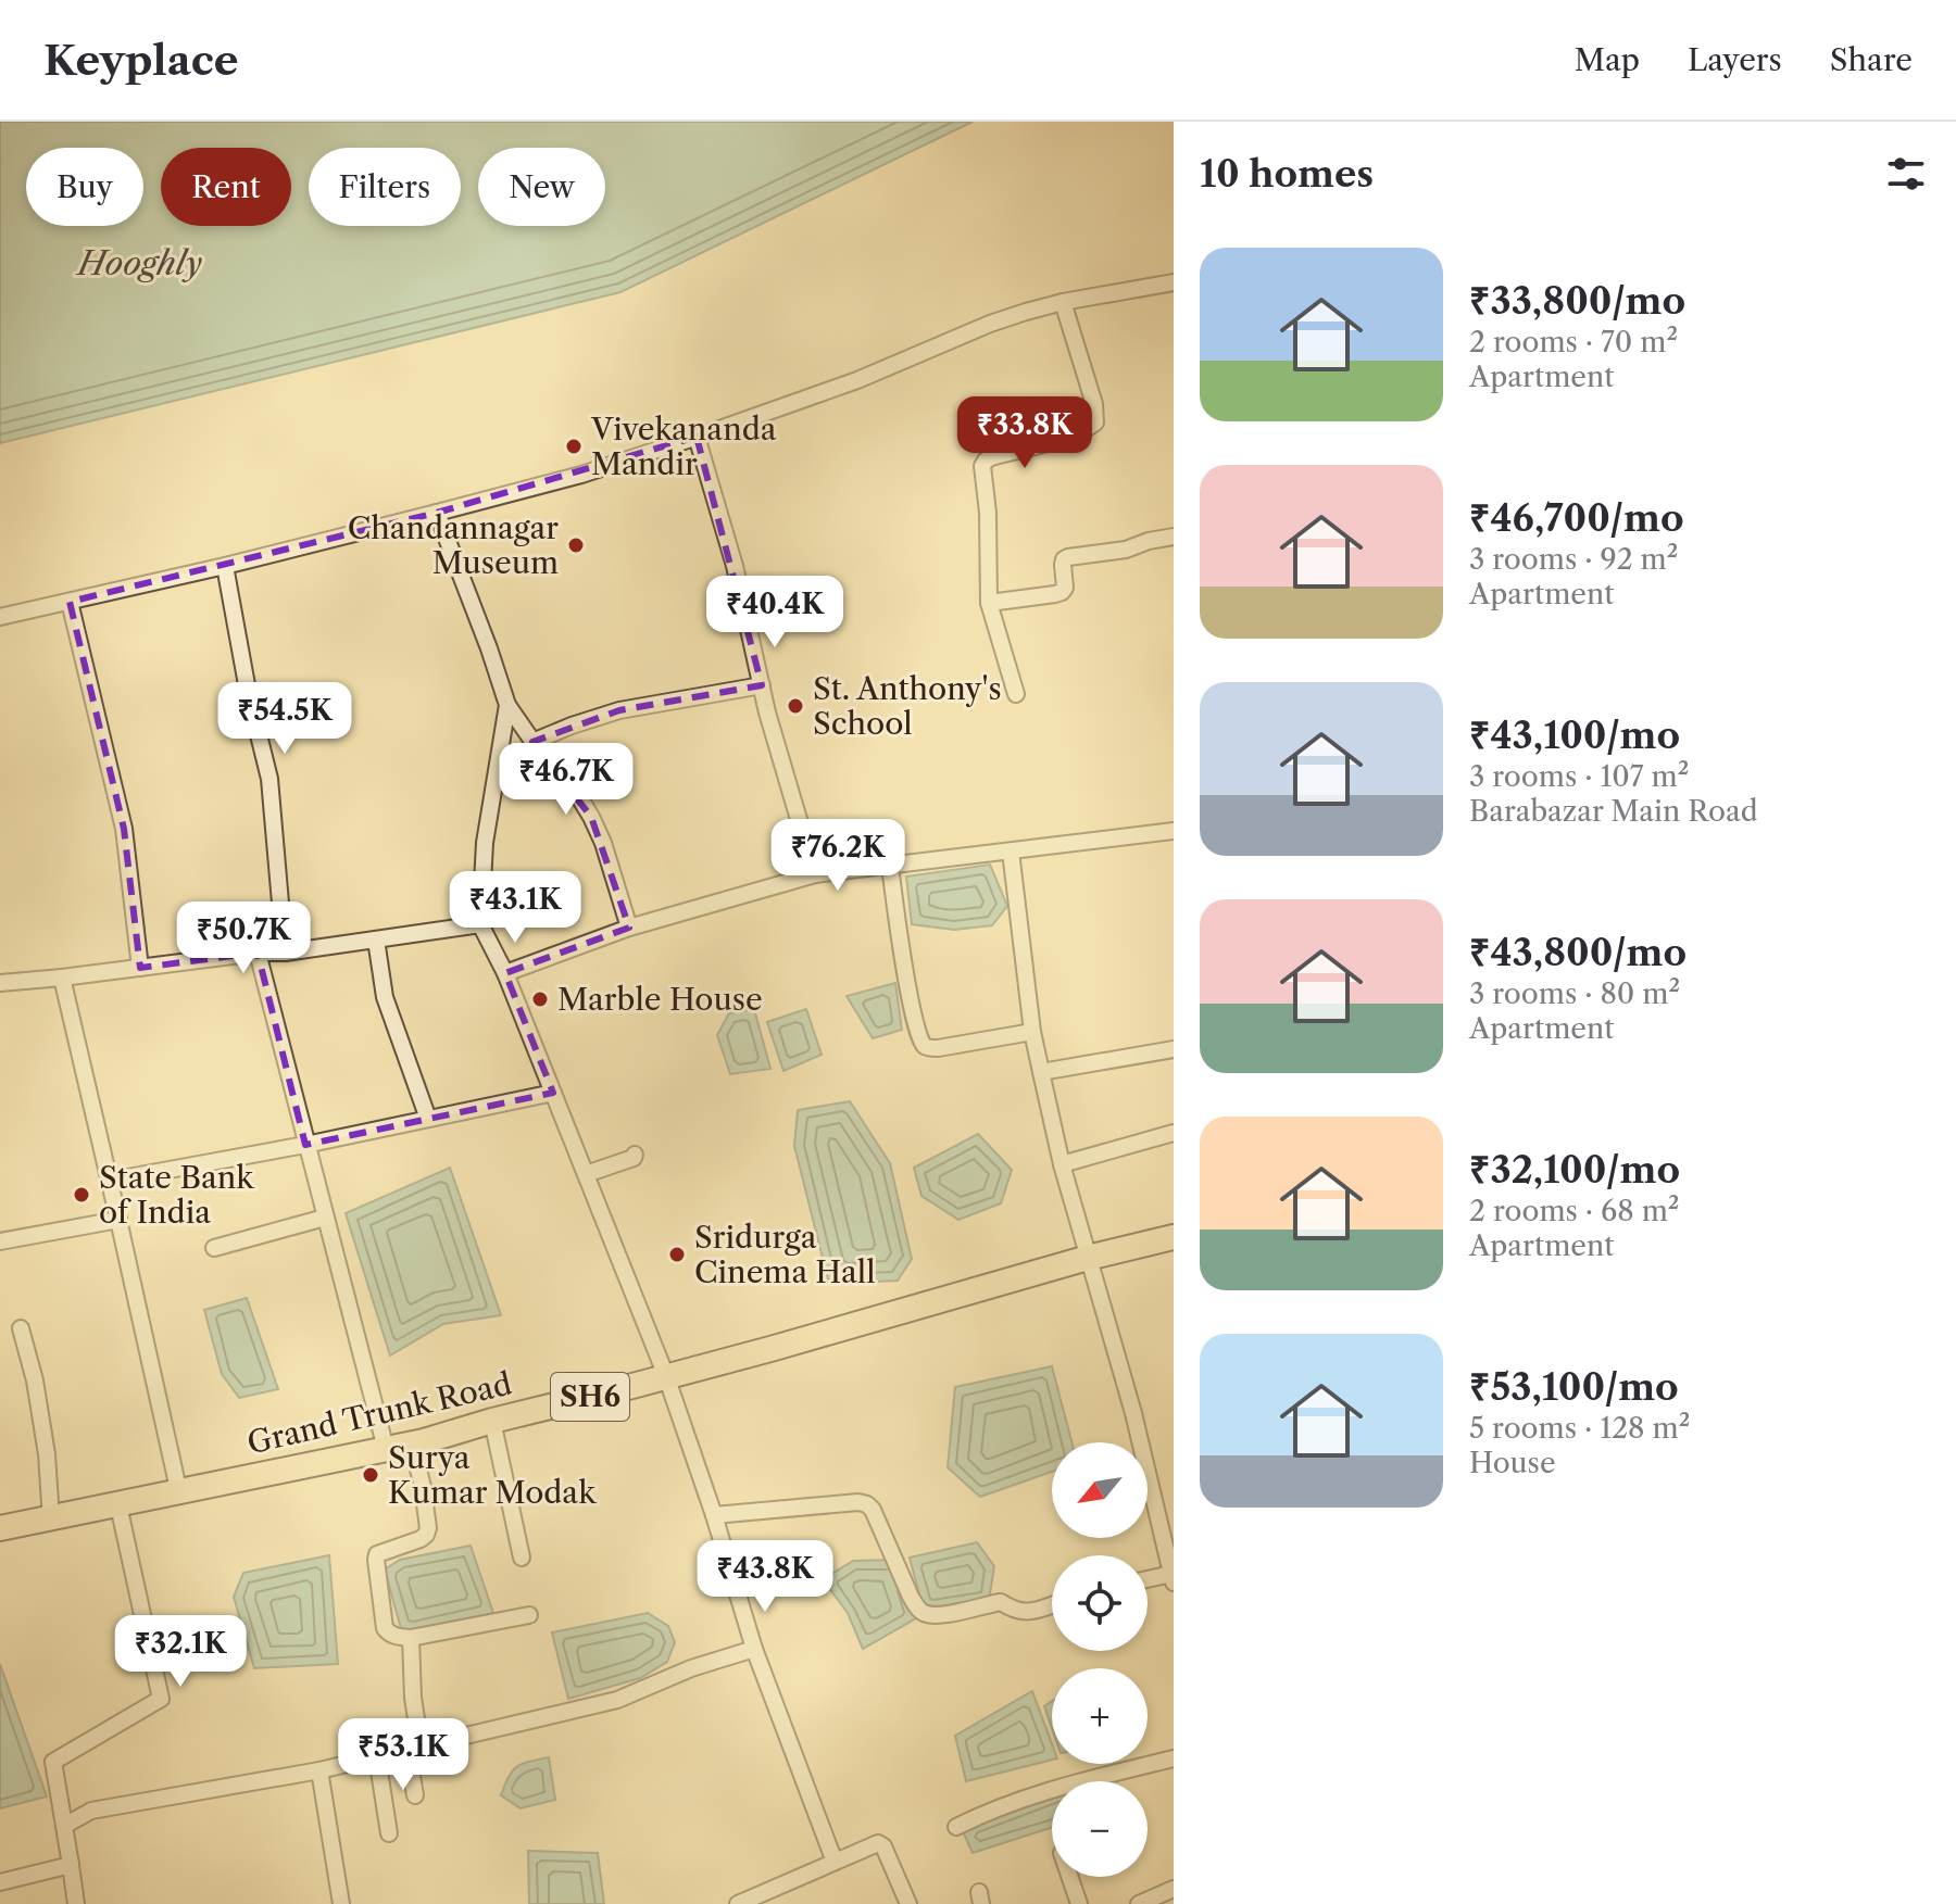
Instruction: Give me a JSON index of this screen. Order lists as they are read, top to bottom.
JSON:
{
  "streets": {
    "main road": ["SH6", "Grand Trunk Road"]
  },
  "water": ["Hooghly"],
  "places": [
    "Vivekananda Mandir",
    "Chandannagar Museum",
    "St. Anthony's School",
    "Marble House",
    "State Bank of India",
    "Sridurga Cinema Hall",
    "Surya Kumar Modak"
  ],
  "north": "bottom left",
  "page": {
    "header": "Keyplace",
    "nav": ["Map", "Layers", "Share"],
    "heading": "10 homes",
    "chip": [
      "Buy",
      "Rent",
      "Filters",
      "New"
    ],
    "list": [
      {
        "name": "₹33,800/mo",
        "note": "2 rooms · 70 m² · Apartment"
      },
      {
        "name": "₹46,700/mo",
        "note": "3 rooms · 92 m² · Apartment"
      },
      {
        "name": "₹43,100/mo",
        "note": "3 rooms · 107 m² · Barabazar Main Road"
      },
      {
        "name": "₹43,800/mo",
        "note": "3 rooms · 80 m² · Apartment"
      },
      {
        "name": "₹32,100/mo",
        "note": "2 rooms · 68 m² · Apartment"
      },
      {
        "name": "₹53,100/mo",
        "note": "5 rooms · 128 m² · House"
      }
    ],
    "price": [
      "₹33.8K",
      "₹40.4K",
      "₹54.5K",
      "₹46.7K",
      "₹76.2K",
      "₹43.1K",
      "₹50.7K",
      "₹43.8K",
      "₹32.1K",
      "₹53.1K"
    ],
    "map_buttons": ["+", "−"]
  }
}
